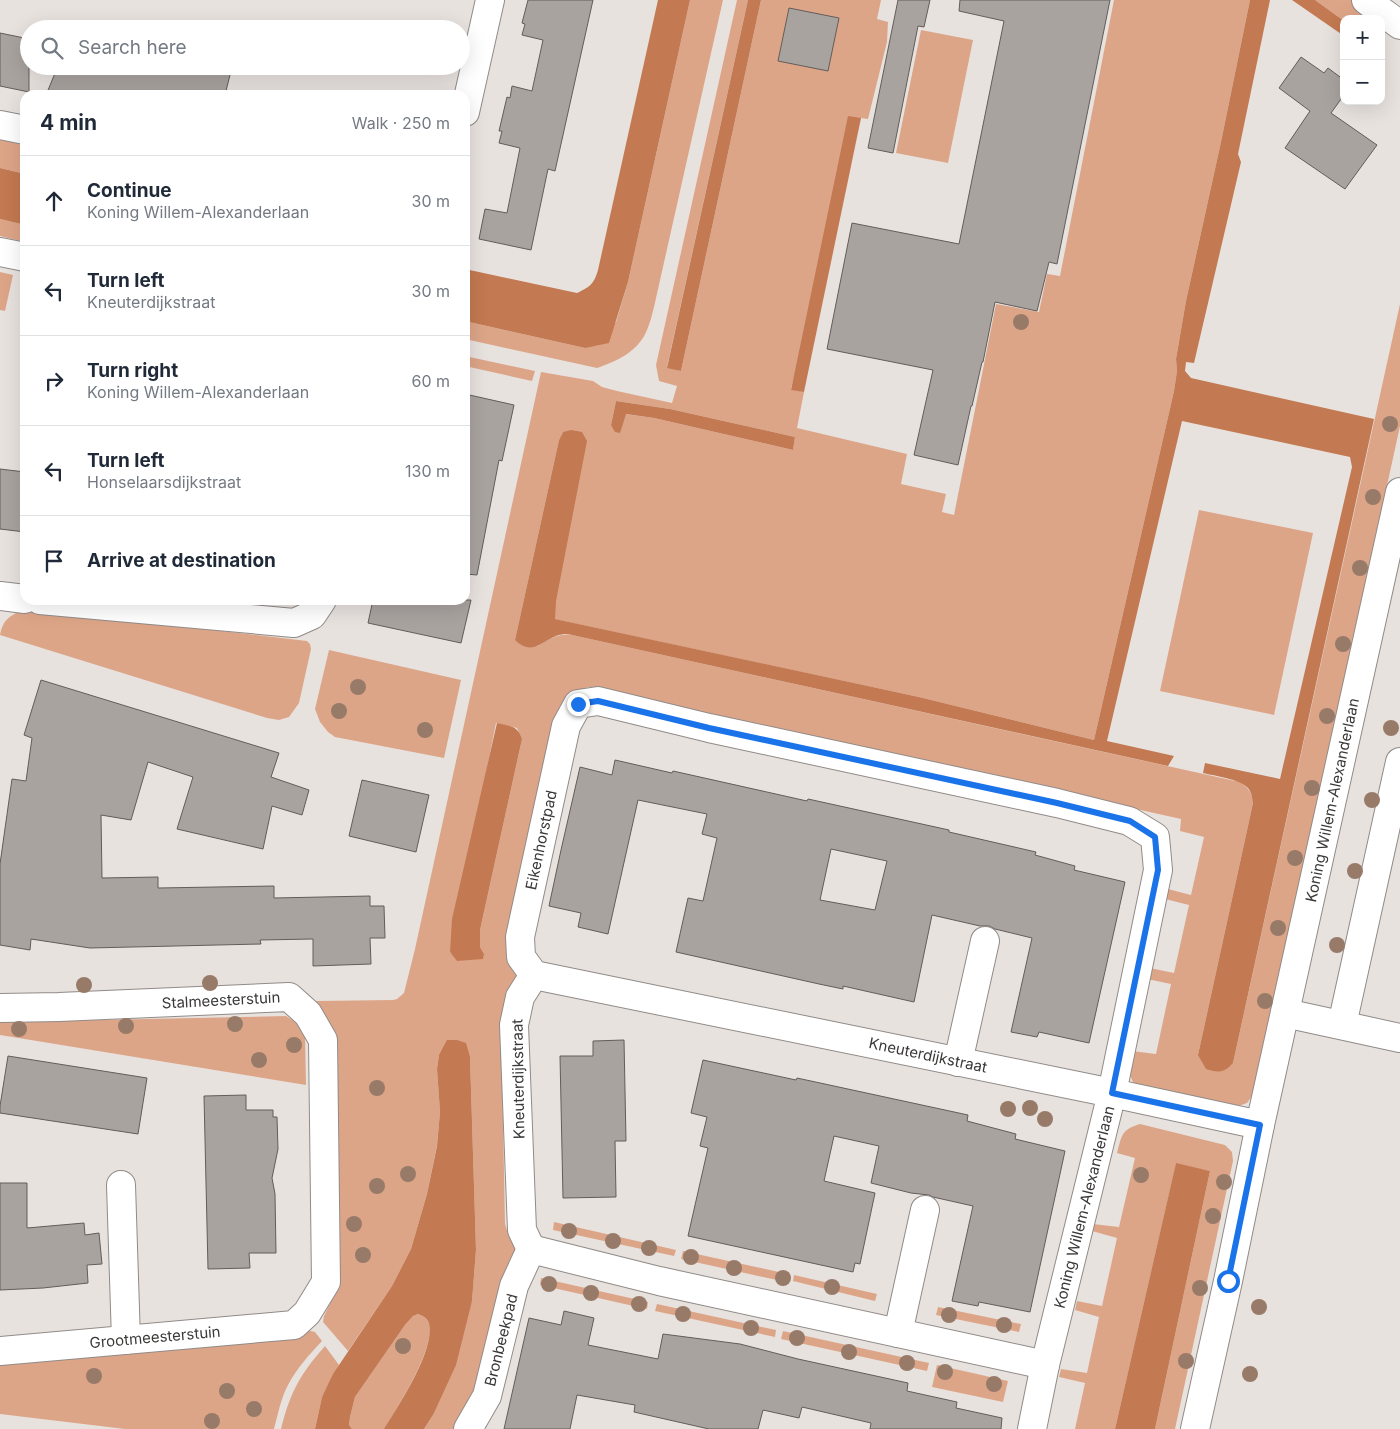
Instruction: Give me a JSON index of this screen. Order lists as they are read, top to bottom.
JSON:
{
  "streets": {
    "street": [
      "Koning Willem-Alexanderlaan",
      "Eikenhorstpad",
      "Stalmeesterstuin",
      "Kneuterdijkstraat",
      "Grootmeesterstuin",
      "Bronbeekpad"
    ]
  },
  "crossings": [
    ["Koning Willem-Alexanderlaan", "Eikenhorstpad"],
    ["Koning Willem-Alexanderlaan", "Kneuterdijkstraat"],
    ["Eikenhorstpad", "Kneuterdijkstraat"],
    ["Stalmeesterstuin", "Grootmeesterstuin"],
    ["Kneuterdijkstraat", "Bronbeekpad"]
  ],
  "page": {
    "map_buttons": ["+", "−"],
    "search": "Search here",
    "heading": ["4 min", "Walk · 250 m"],
    "list": [
      ["Continue", "Koning Willem-Alexanderlaan", "30 m"],
      ["Turn left", "Kneuterdijkstraat", "30 m"],
      ["Turn right", "Koning Willem-Alexanderlaan", "60 m"],
      ["Turn left", "Honselaarsdijkstraat", "130 m"],
      "Arrive at destination"
    ]
  }
}
